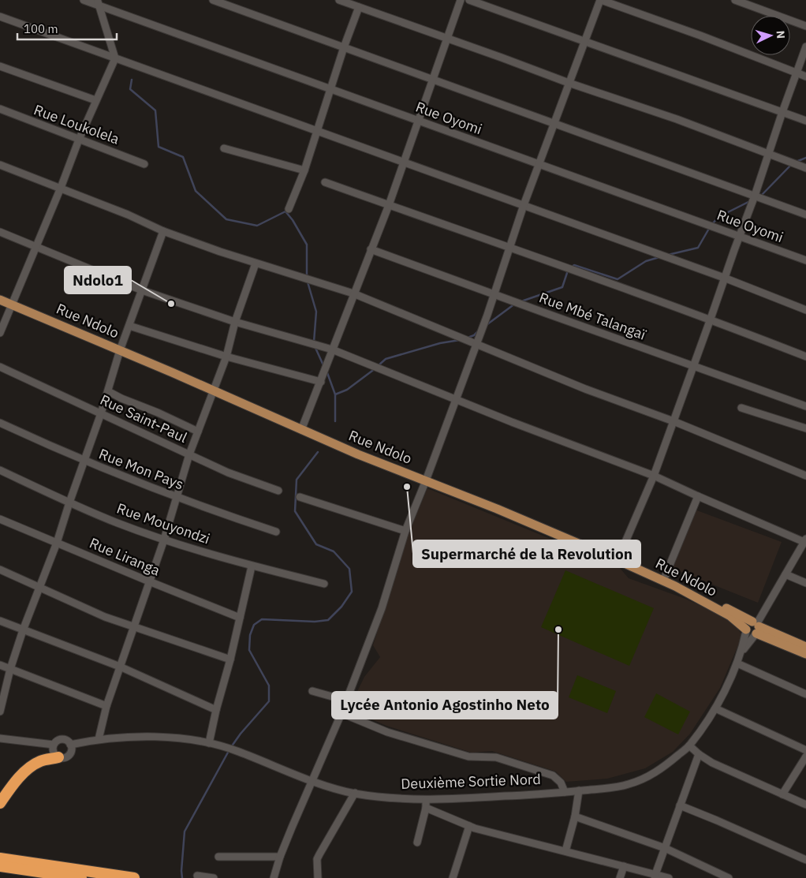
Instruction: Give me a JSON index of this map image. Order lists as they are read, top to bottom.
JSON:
{
  "streets": {
    "main road": ["Rue Ndolo"],
    "street": [
      "Rue Oyomi",
      "Rue Loukolela",
      "Rue Mbé Talangaï",
      "Rue Saint-Paul",
      "Rue Mon Pays",
      "Rue Mouyondzi",
      "Rue Liranga",
      "Deuxième Sortie Nord"
    ]
  },
  "crossings": [
    ["Rue Ndolo", "Deuxième Sortie Nord"]
  ],
  "places": ["Ndolo1", "Supermarché de la Revolution", "Lycée Antonio Agostinho Neto"],
  "scale_bar": "100 m",
  "north": "right"
}
